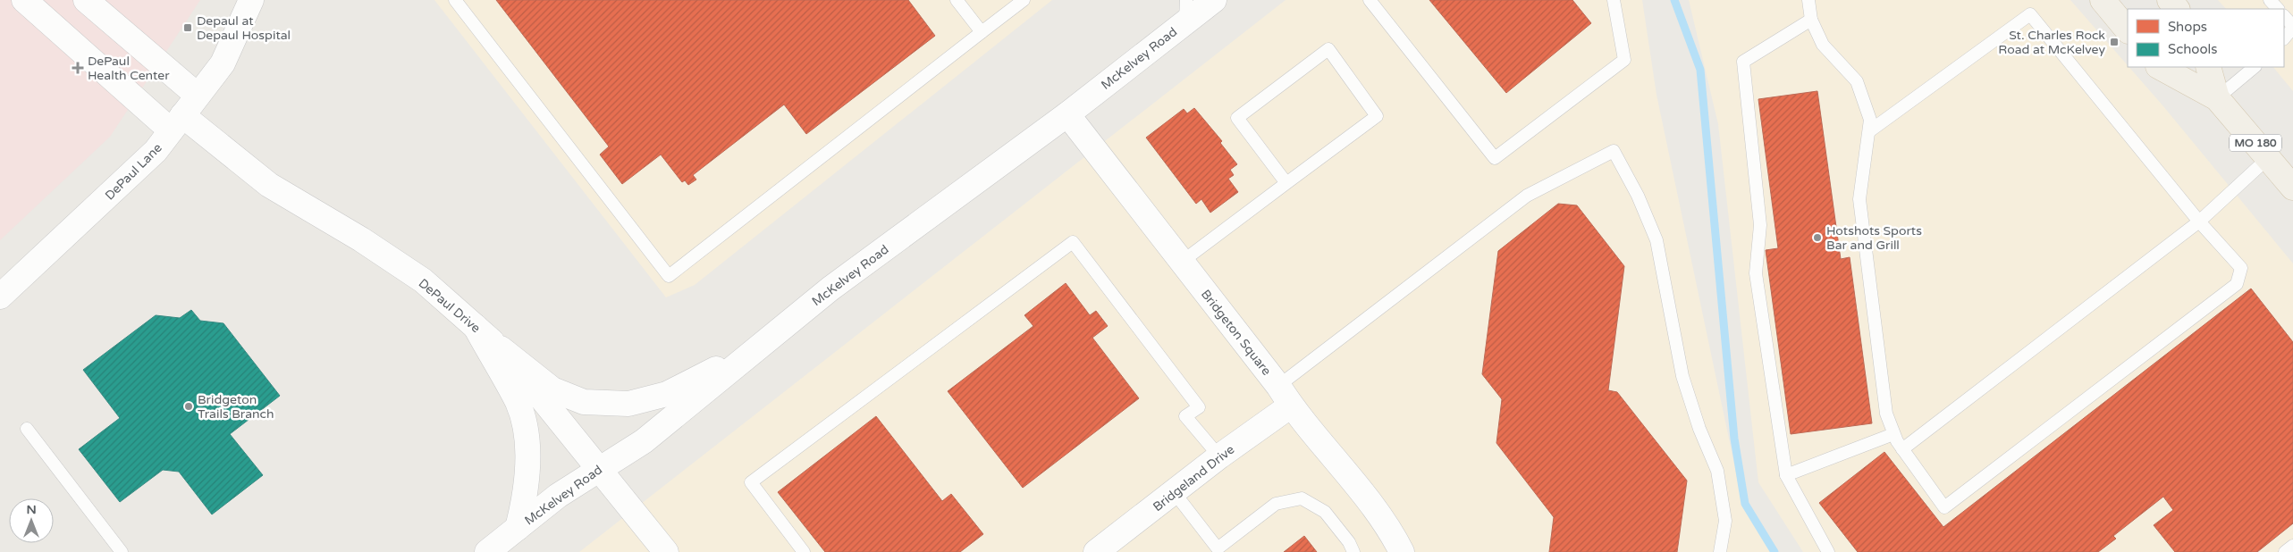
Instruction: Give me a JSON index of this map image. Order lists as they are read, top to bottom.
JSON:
{
  "streets": {
    "main road": ["MO 180"],
    "street": [
      "McKelvey Road",
      "DePaul Lane",
      "DePaul Drive",
      "Bridgeton Square",
      "Bridgeland Drive"
    ]
  },
  "crossings": [
    ["McKelvey Road", "DePaul Drive"],
    ["McKelvey Road", "Bridgeton Square"],
    ["DePaul Lane", "DePaul Drive"],
    ["Bridgeton Square", "Bridgeland Drive"]
  ],
  "places": {
    "transit": ["Depaul at Depaul Hospital", "St. Charles Rock Road at McKelvey"],
    "health": ["DePaul Health Center"],
    "other": ["Hotshots Sports Bar and Grill", "Bridgeton Trails Branch"]
  },
  "legend": ["Shops", "Schools"],
  "north": "top"
}
